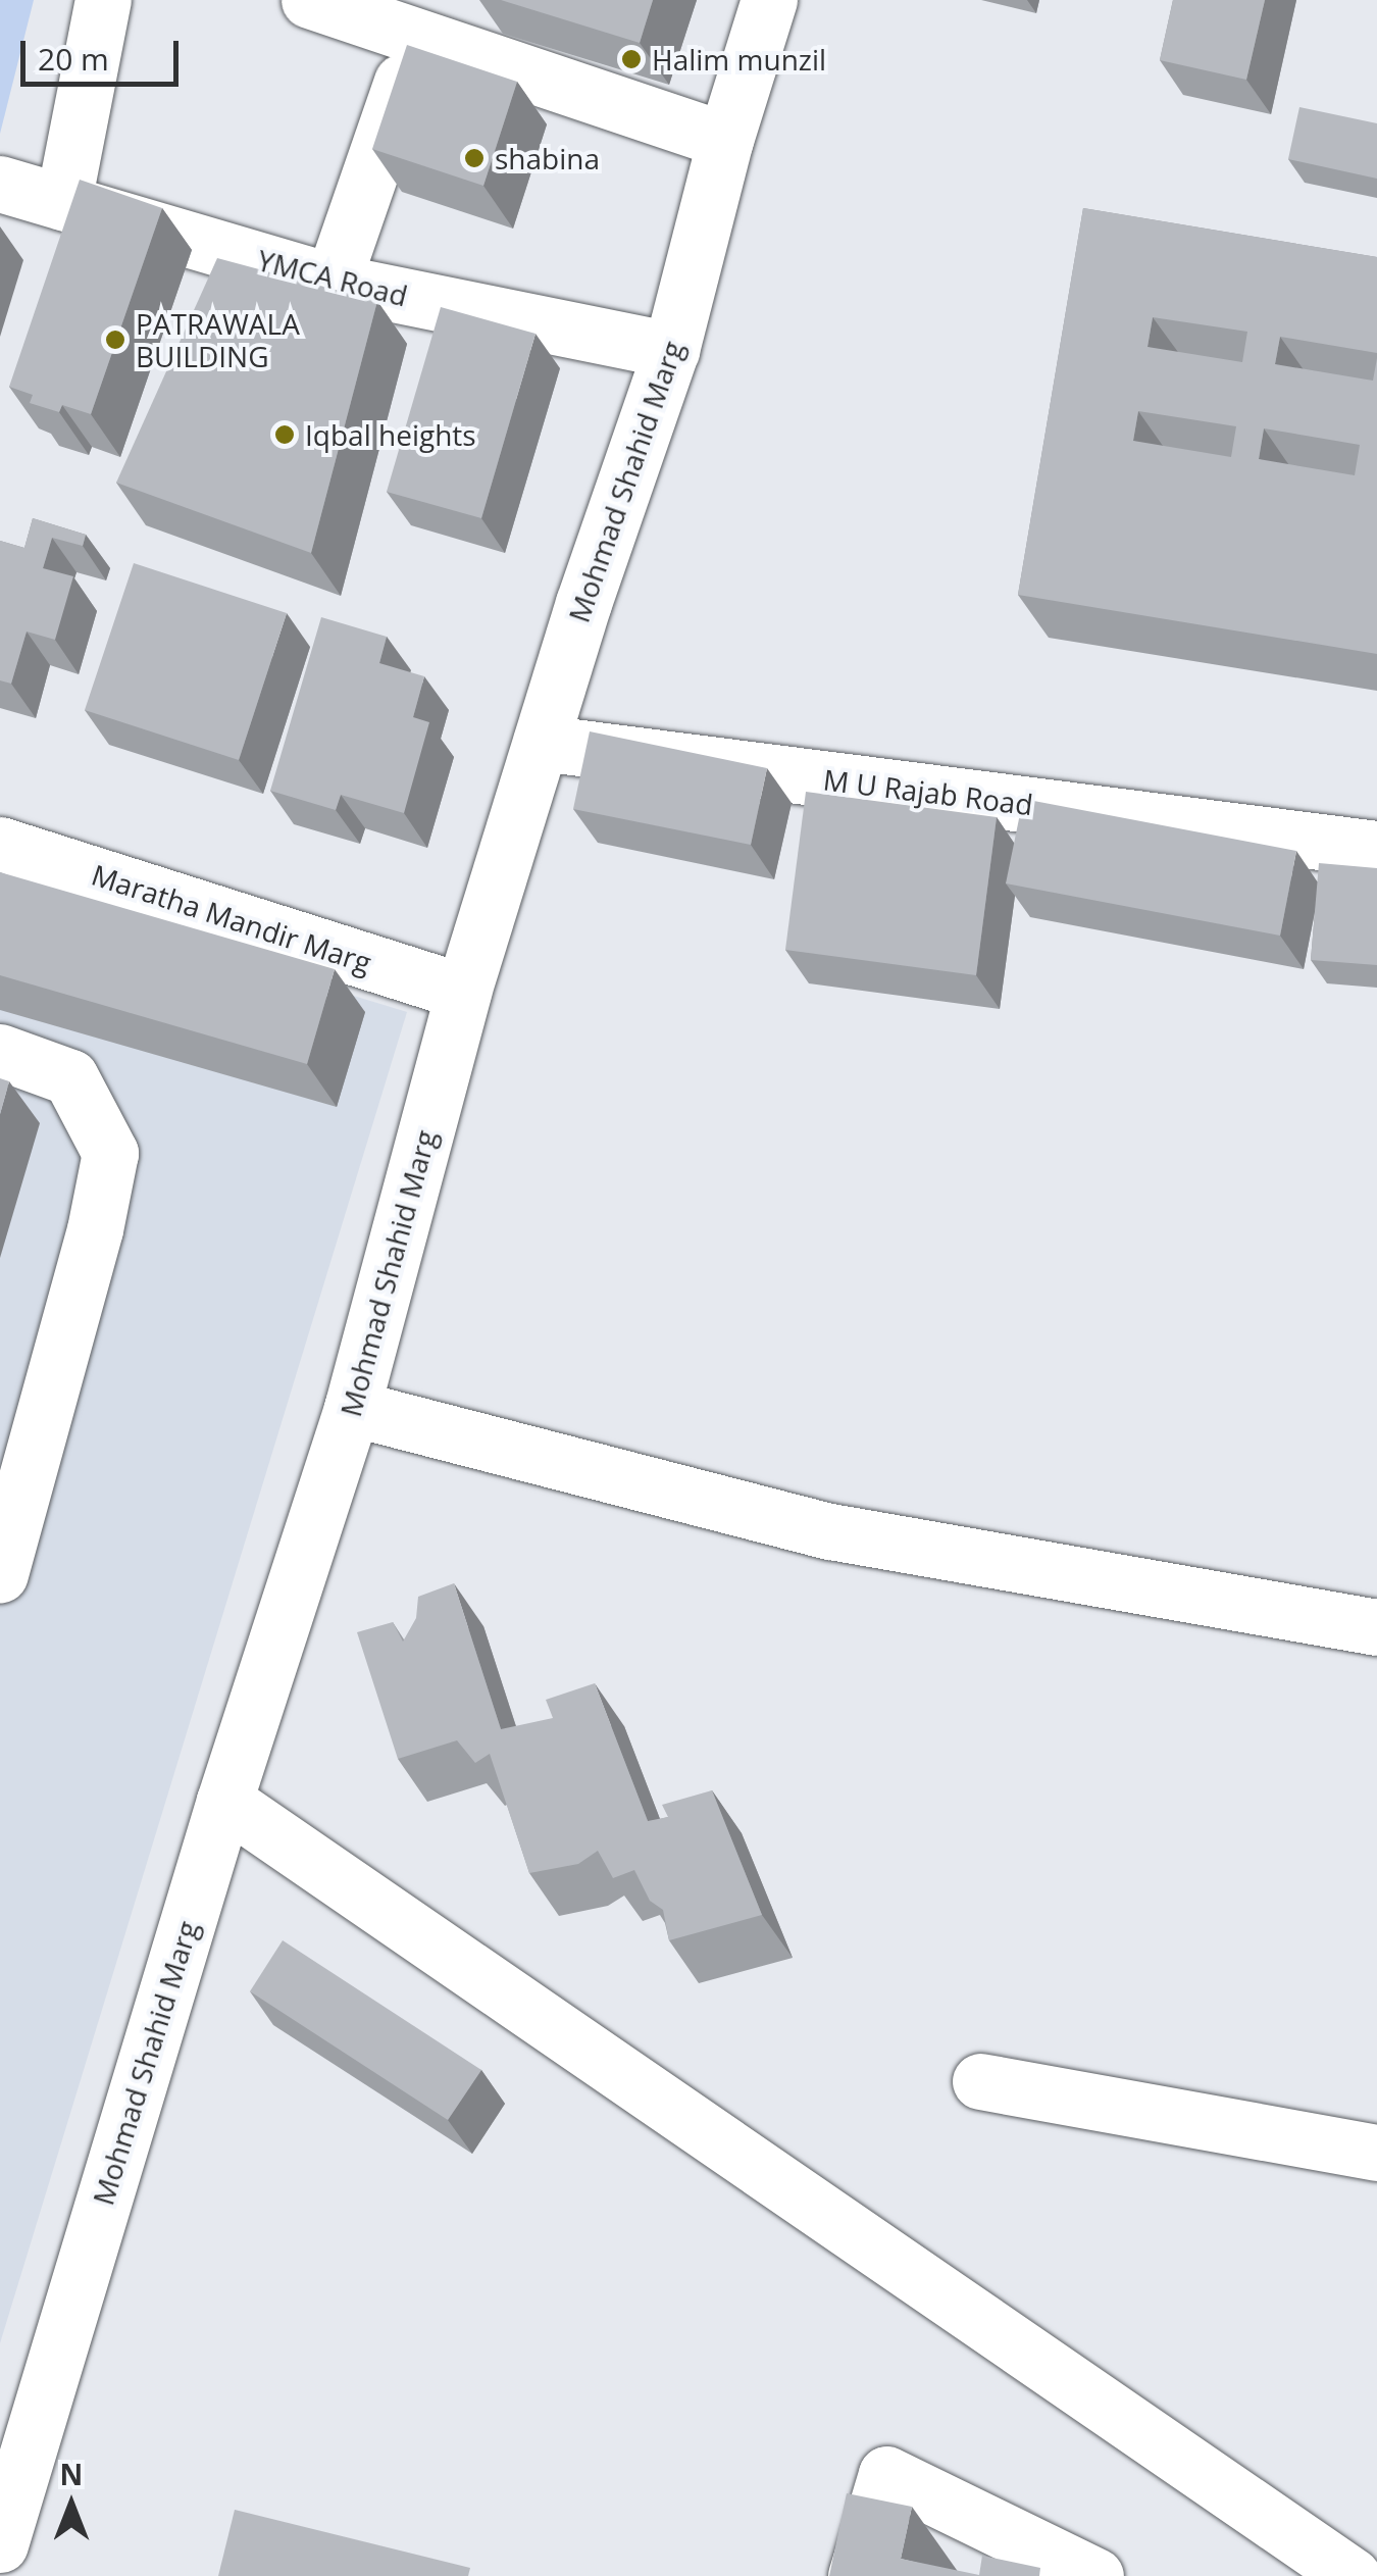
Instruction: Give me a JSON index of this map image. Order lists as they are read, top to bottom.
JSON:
{
  "streets": {
    "street": [
      "YMCA Road",
      "Mohmad Shahid Marg",
      "M U Rajab Road",
      "Maratha Mandir Marg"
    ]
  },
  "crossings": [
    ["YMCA Road", "Mohmad Shahid Marg"],
    ["Mohmad Shahid Marg", "M U Rajab Road"],
    ["Mohmad Shahid Marg", "Maratha Mandir Marg"]
  ],
  "places": [
    "Halim munzil",
    "shabina",
    "PATRAWALA BUILDING",
    "Iqbal heights"
  ],
  "scale_bar": "20 m",
  "north": "top"
}
